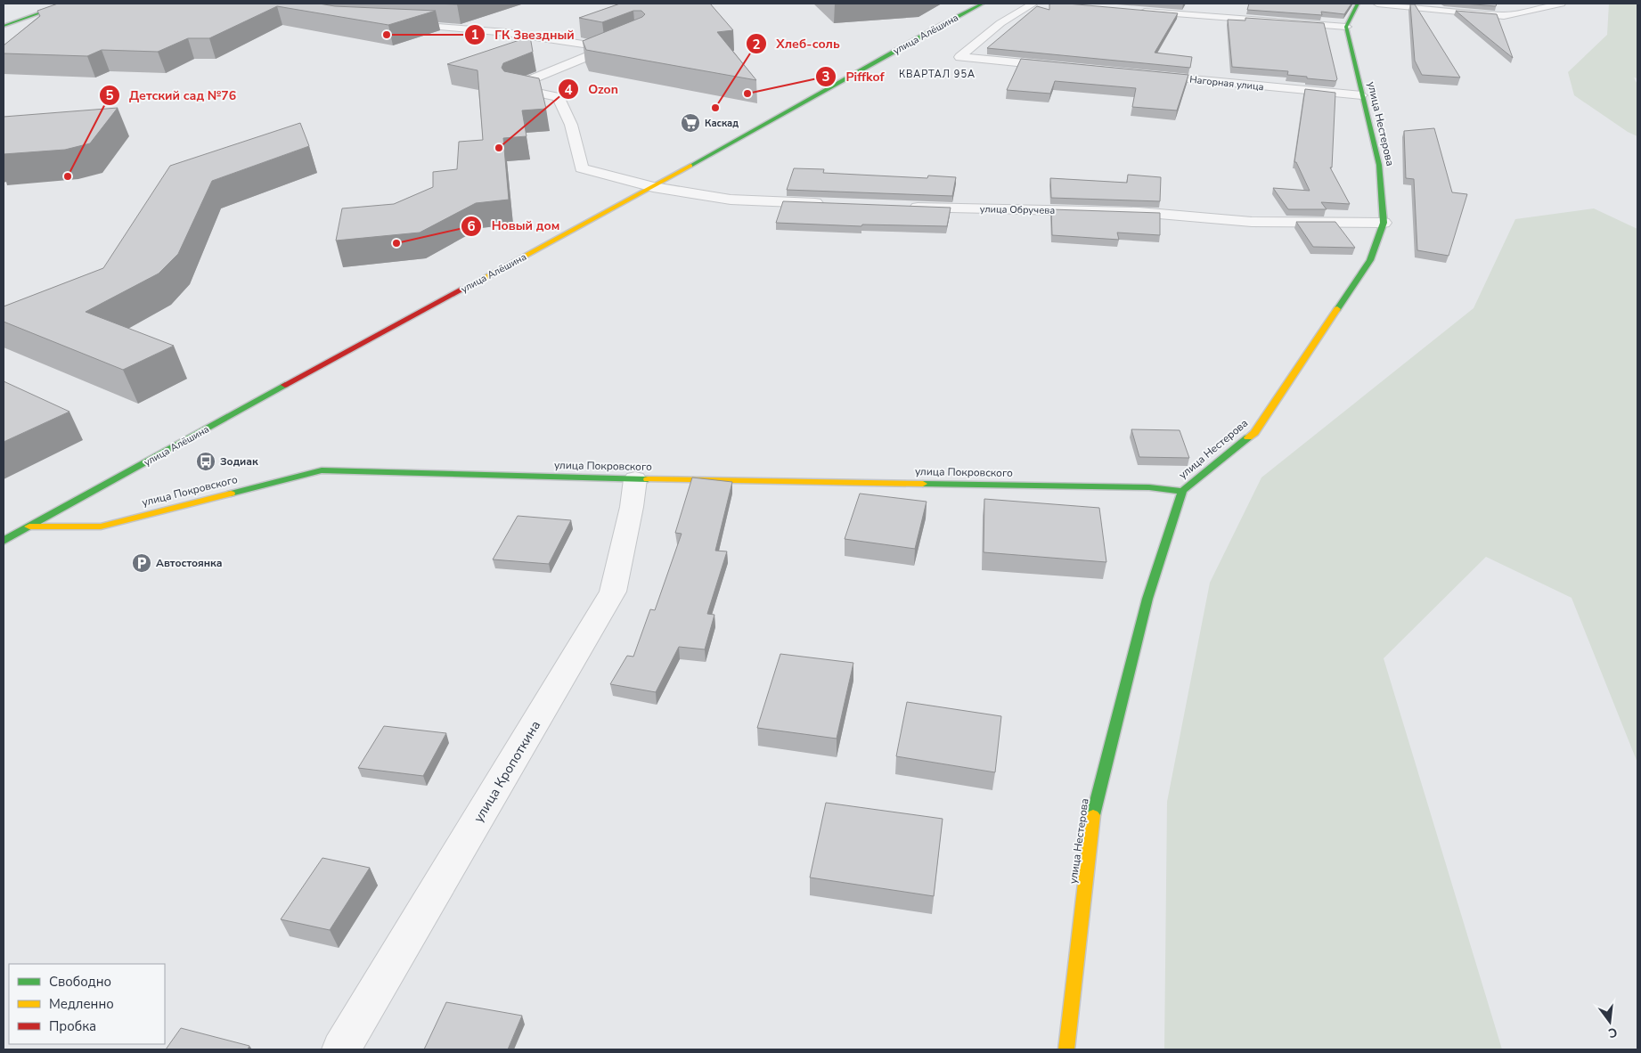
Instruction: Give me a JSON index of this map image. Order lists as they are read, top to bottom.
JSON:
{
  "streets": {
    "street": [
      "улица Алёшина",
      "Нагорная улица",
      "улица Нестерова",
      "улица Обручева",
      "улица Покровского",
      "улица Кропоткина"
    ]
  },
  "crossings": [
    ["улица Алёшина", "улица Покровского"],
    ["Нагорная улица", "улица Нестерова"],
    ["улица Нестерова", "улица Обручева"],
    ["улица Нестерова", "улица Покровского"],
    ["улица Покровского", "улица Кропоткина"]
  ],
  "districts": ["КВАРТАЛ 95А"],
  "places": {
    "other": [
      "ГК Звездный",
      "Piffkof",
      "Хлеб-соль",
      "Ozon",
      "Детский сад №76",
      "Новый дом"
    ],
    "supermarket": ["Каскад"],
    "bus stop": ["Зодиак"],
    "parking": ["Автостоянка"]
  },
  "legend": ["Свободно", "Медленно", "Пробка"],
  "north": "bottom"
}
